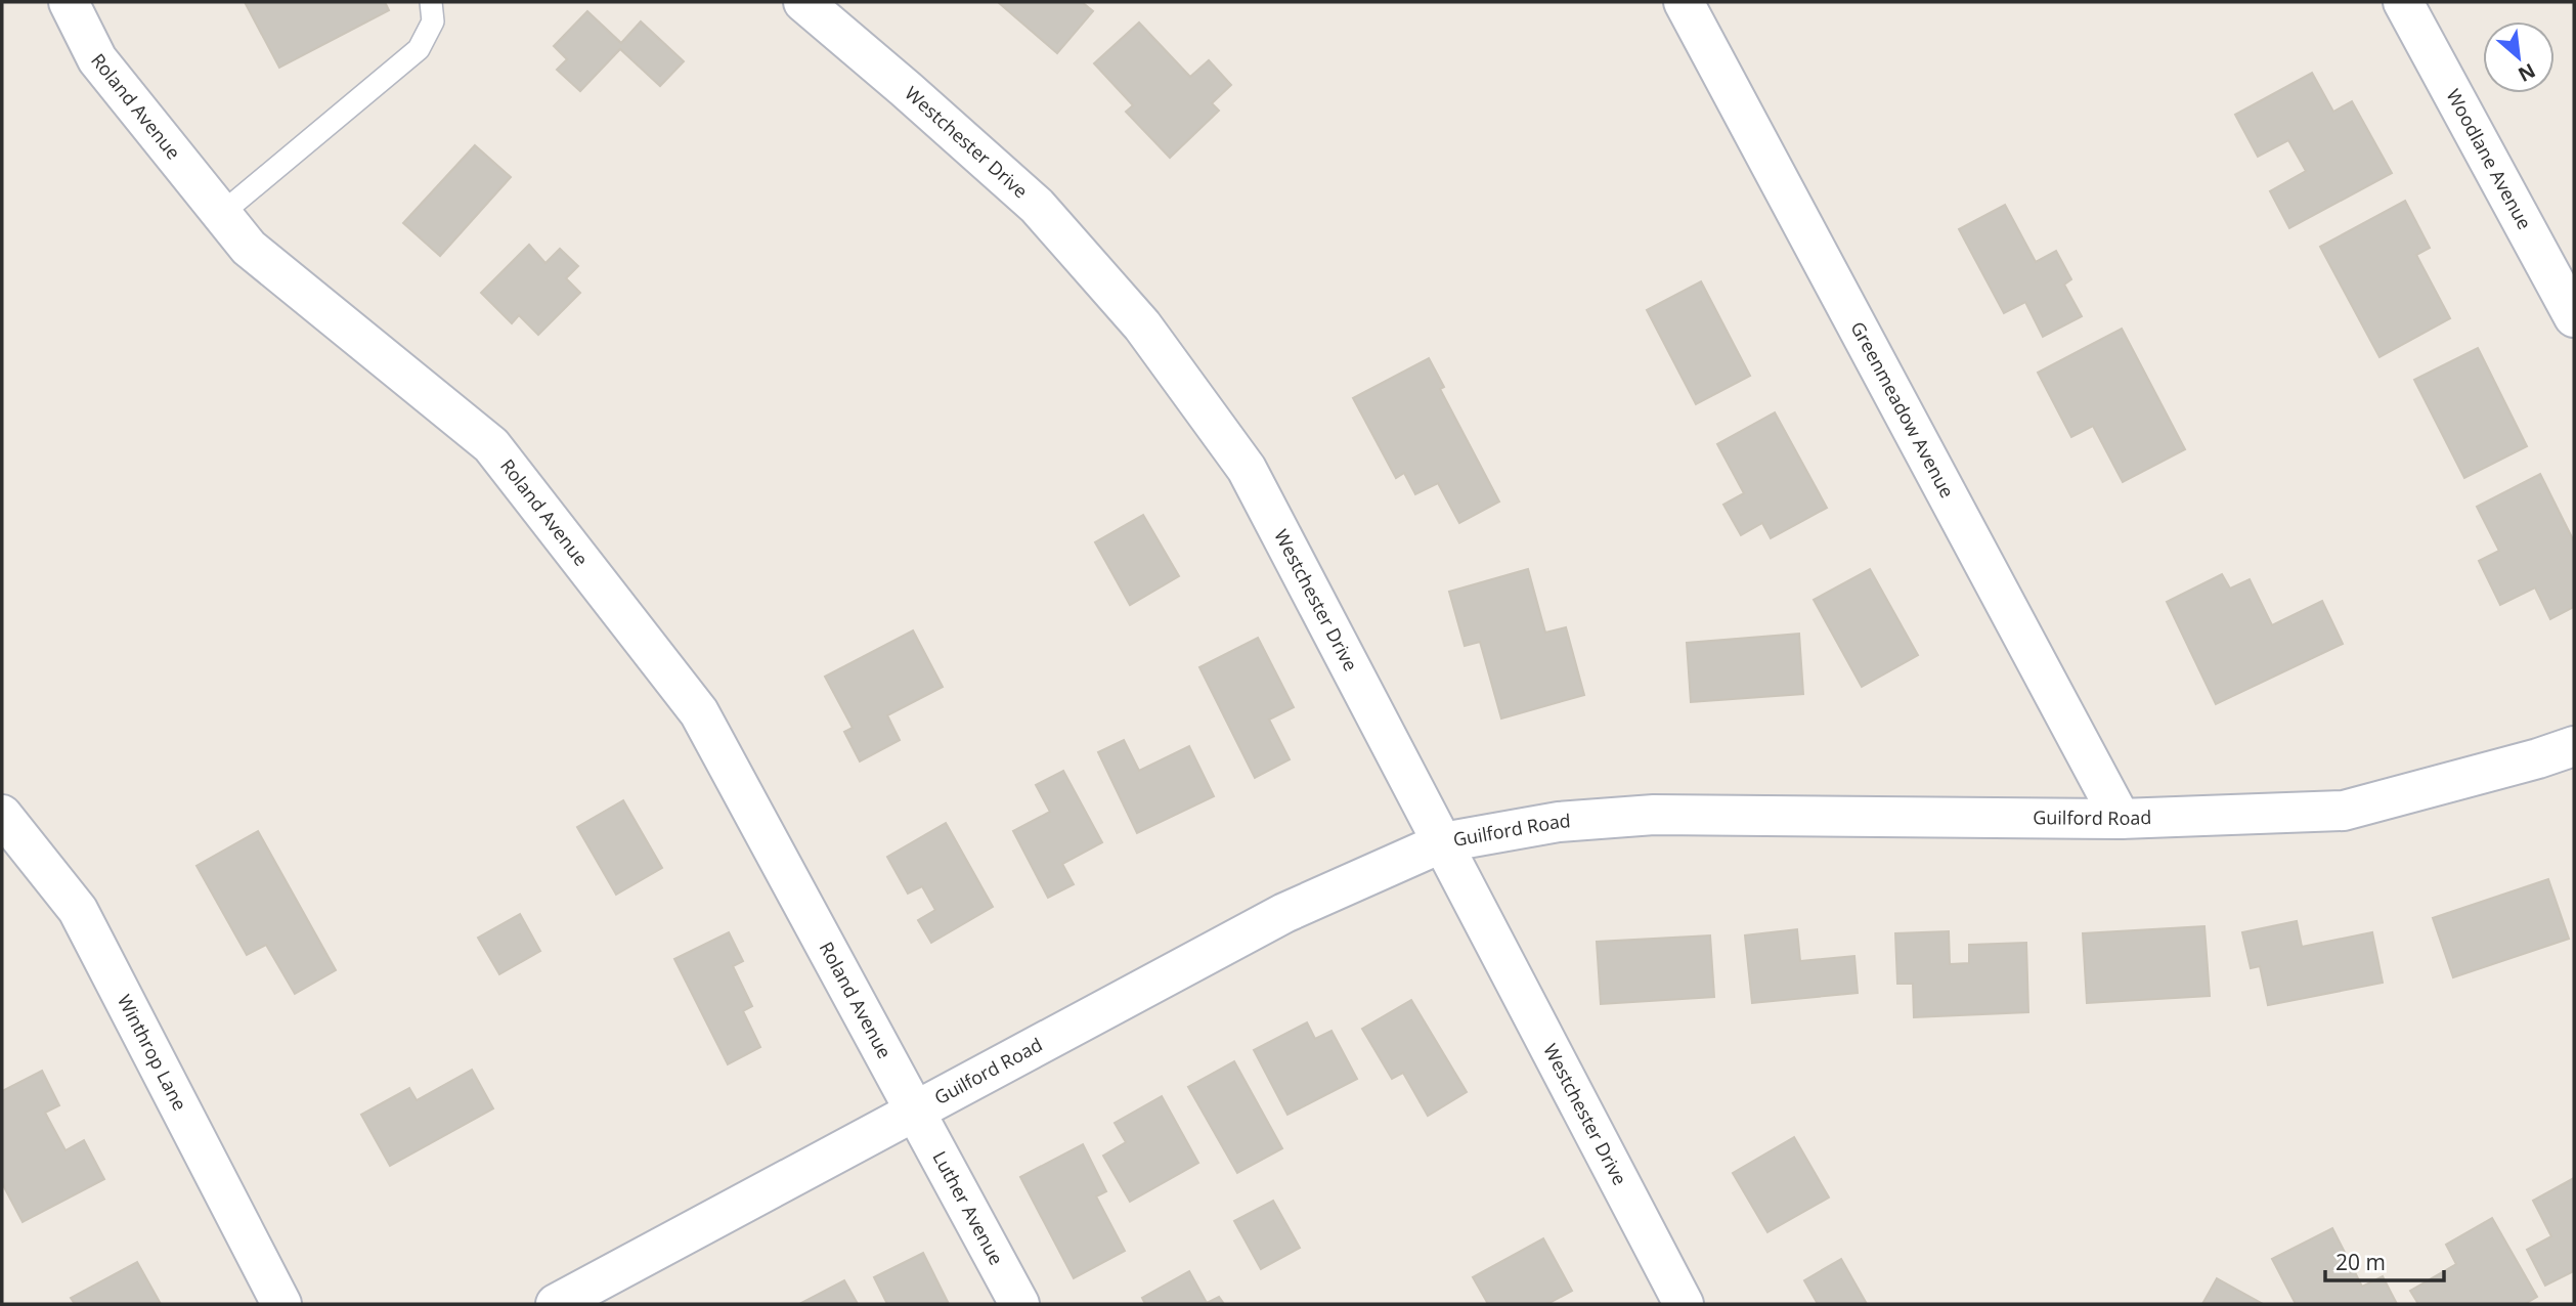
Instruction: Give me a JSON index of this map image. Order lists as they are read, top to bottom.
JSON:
{
  "streets": {
    "street": [
      "Roland Avenue",
      "Westchester Drive",
      "Woodlane Avenue",
      "Greenmeadow Avenue",
      "Guilford Road",
      "Winthrop Lane",
      "Luther Avenue"
    ]
  },
  "crossings": [
    ["Roland Avenue", "Guilford Road"],
    ["Roland Avenue", "Luther Avenue"],
    ["Westchester Drive", "Guilford Road"],
    ["Greenmeadow Avenue", "Guilford Road"],
    ["Guilford Road", "Luther Avenue"]
  ],
  "scale_bar": "20 m",
  "north": "bottom right"
}
